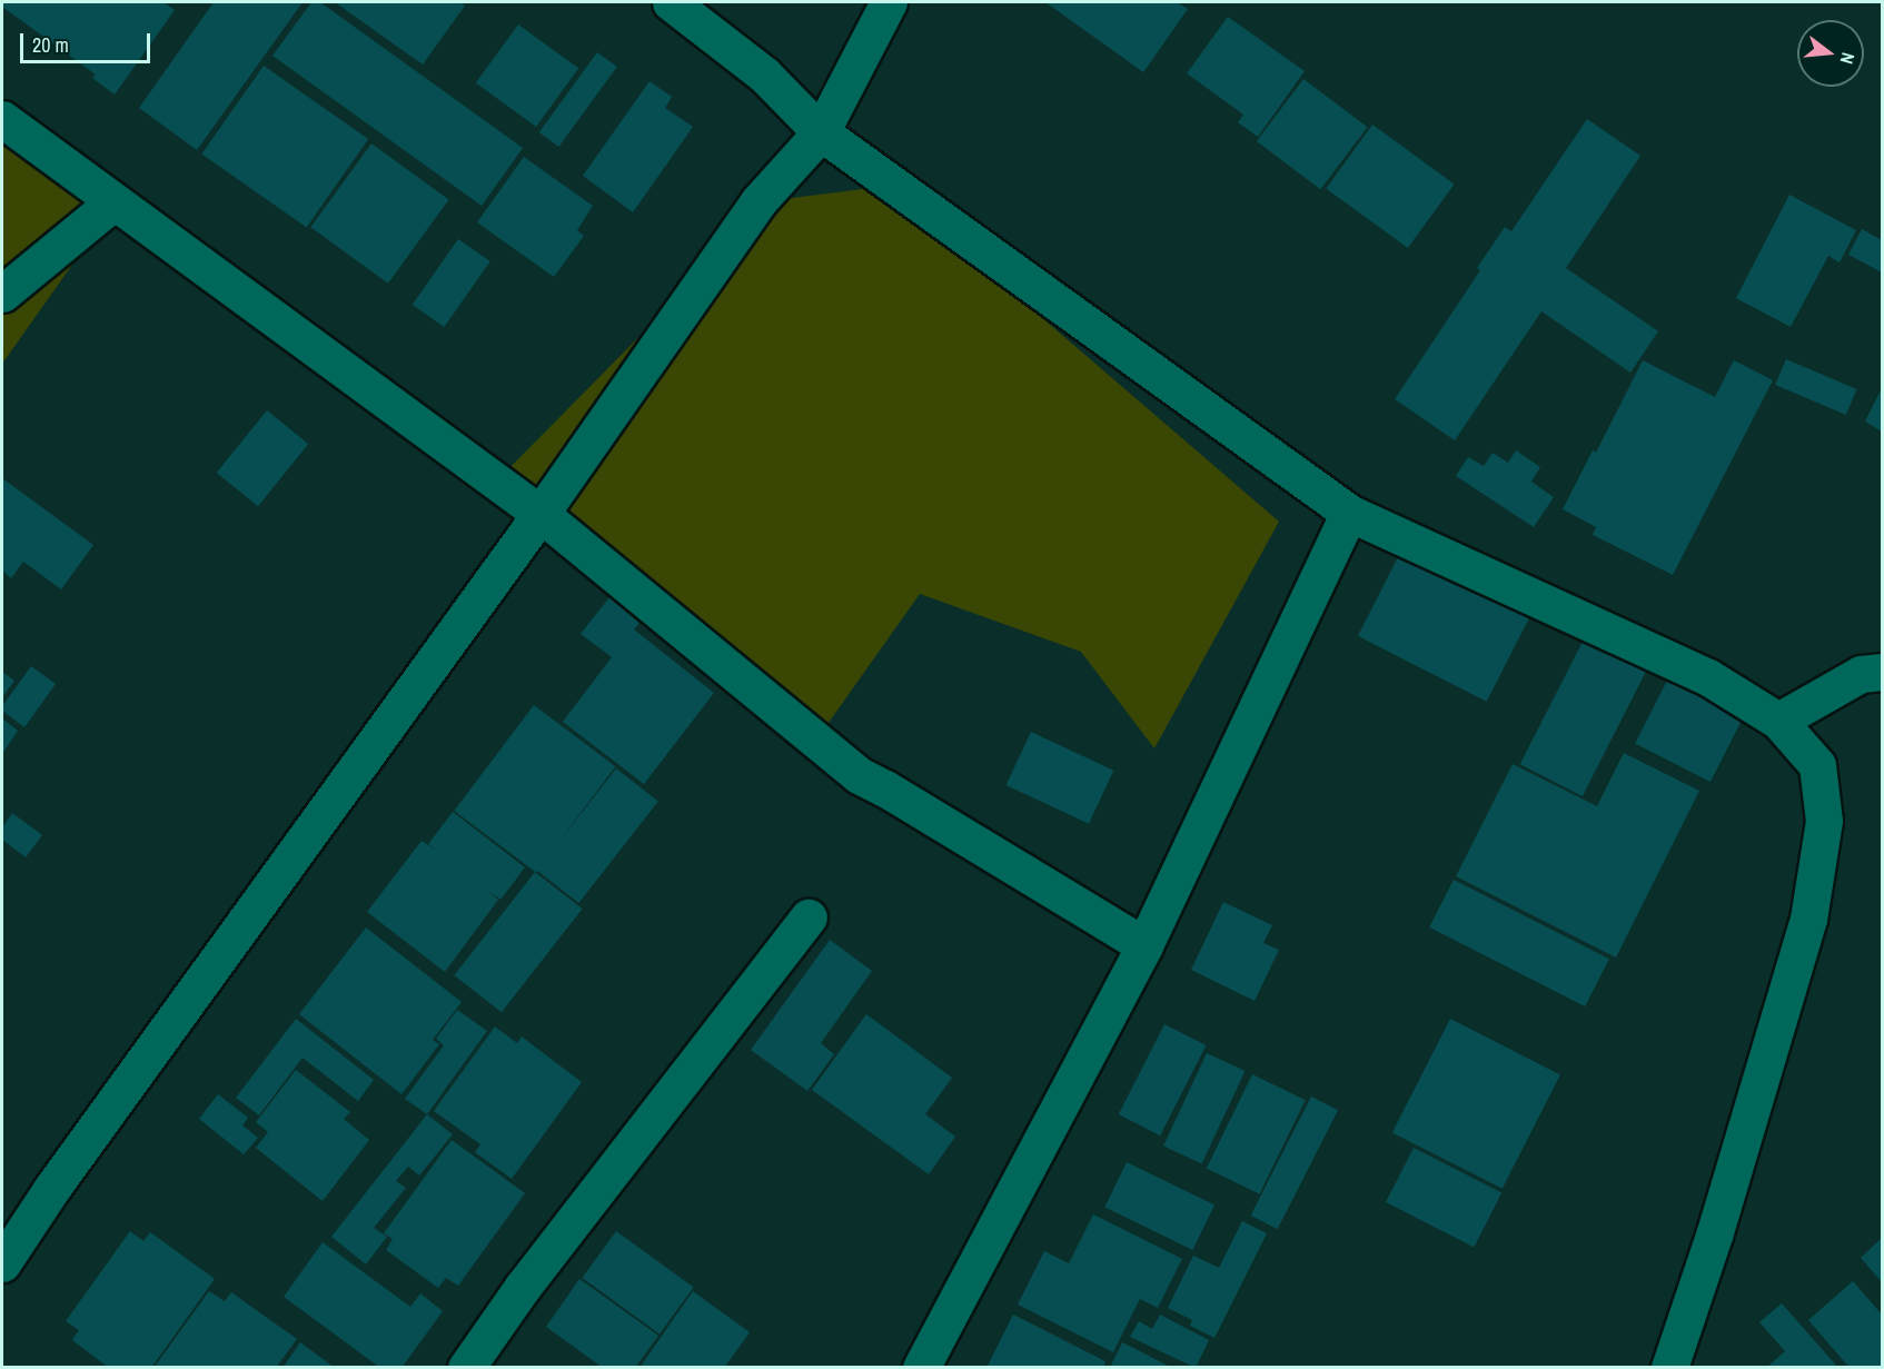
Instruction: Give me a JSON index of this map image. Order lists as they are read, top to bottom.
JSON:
{
  "scale_bar": "20 m",
  "north": "right"
}
